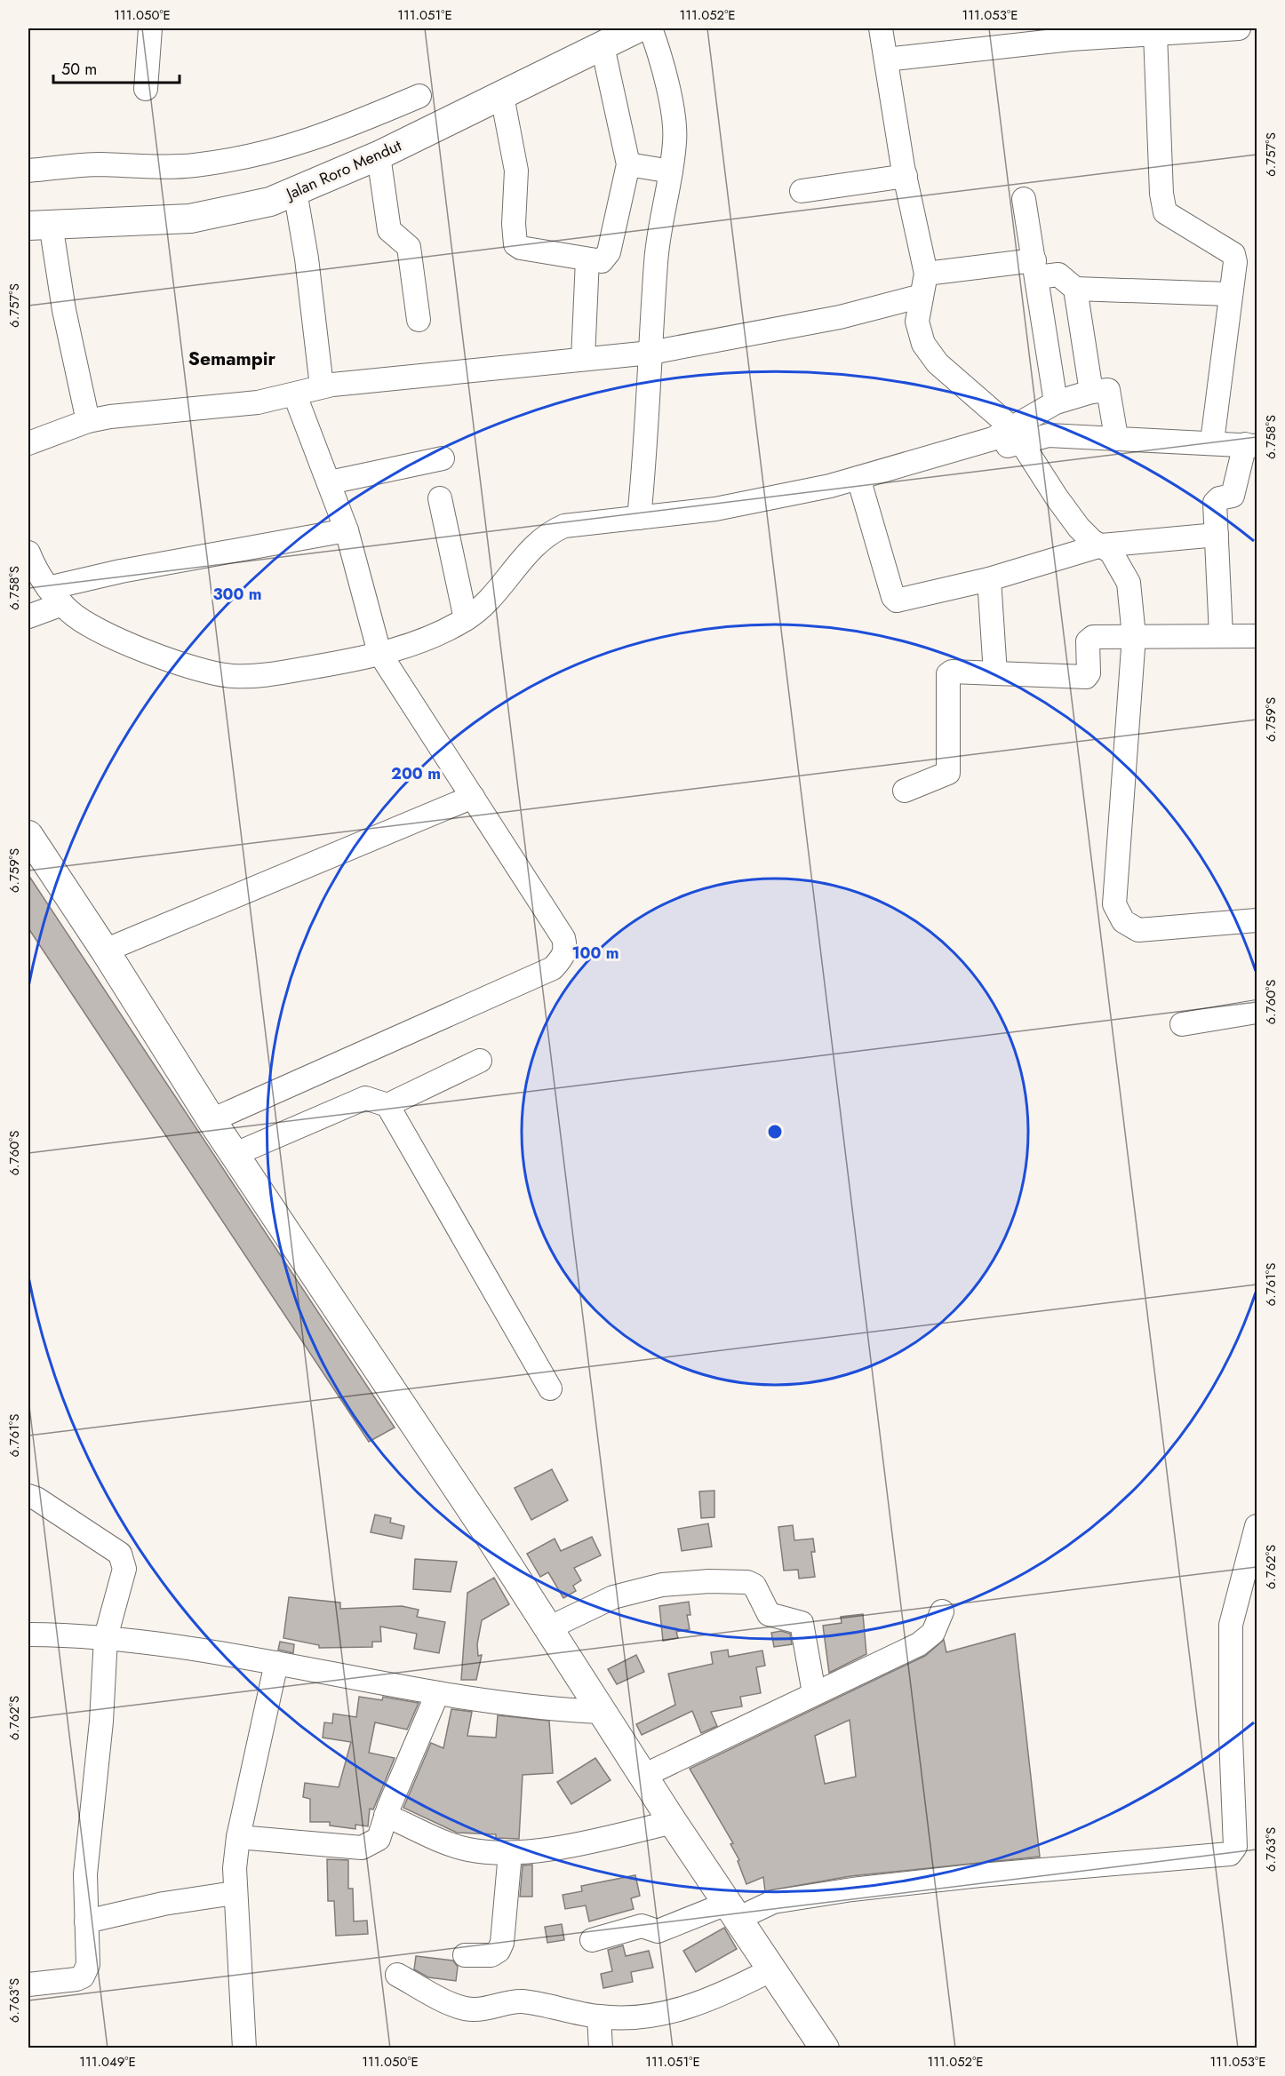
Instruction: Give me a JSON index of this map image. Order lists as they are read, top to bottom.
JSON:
{
  "streets": {
    "main road": ["Jalan Roro Mendut"]
  },
  "districts": ["Semampir"],
  "scale_bar": "50 m",
  "coordinates": [
    "111.050°E",
    "111.051°E",
    "111.052°E",
    "111.053°E",
    "6.757°S",
    "6.758°S",
    "6.759°S",
    "6.760°S",
    "6.761°S",
    "6.762°S",
    "6.763°S",
    "111.049°E"
  ],
  "rings": ["300 m", "200 m", "100 m"]
}
